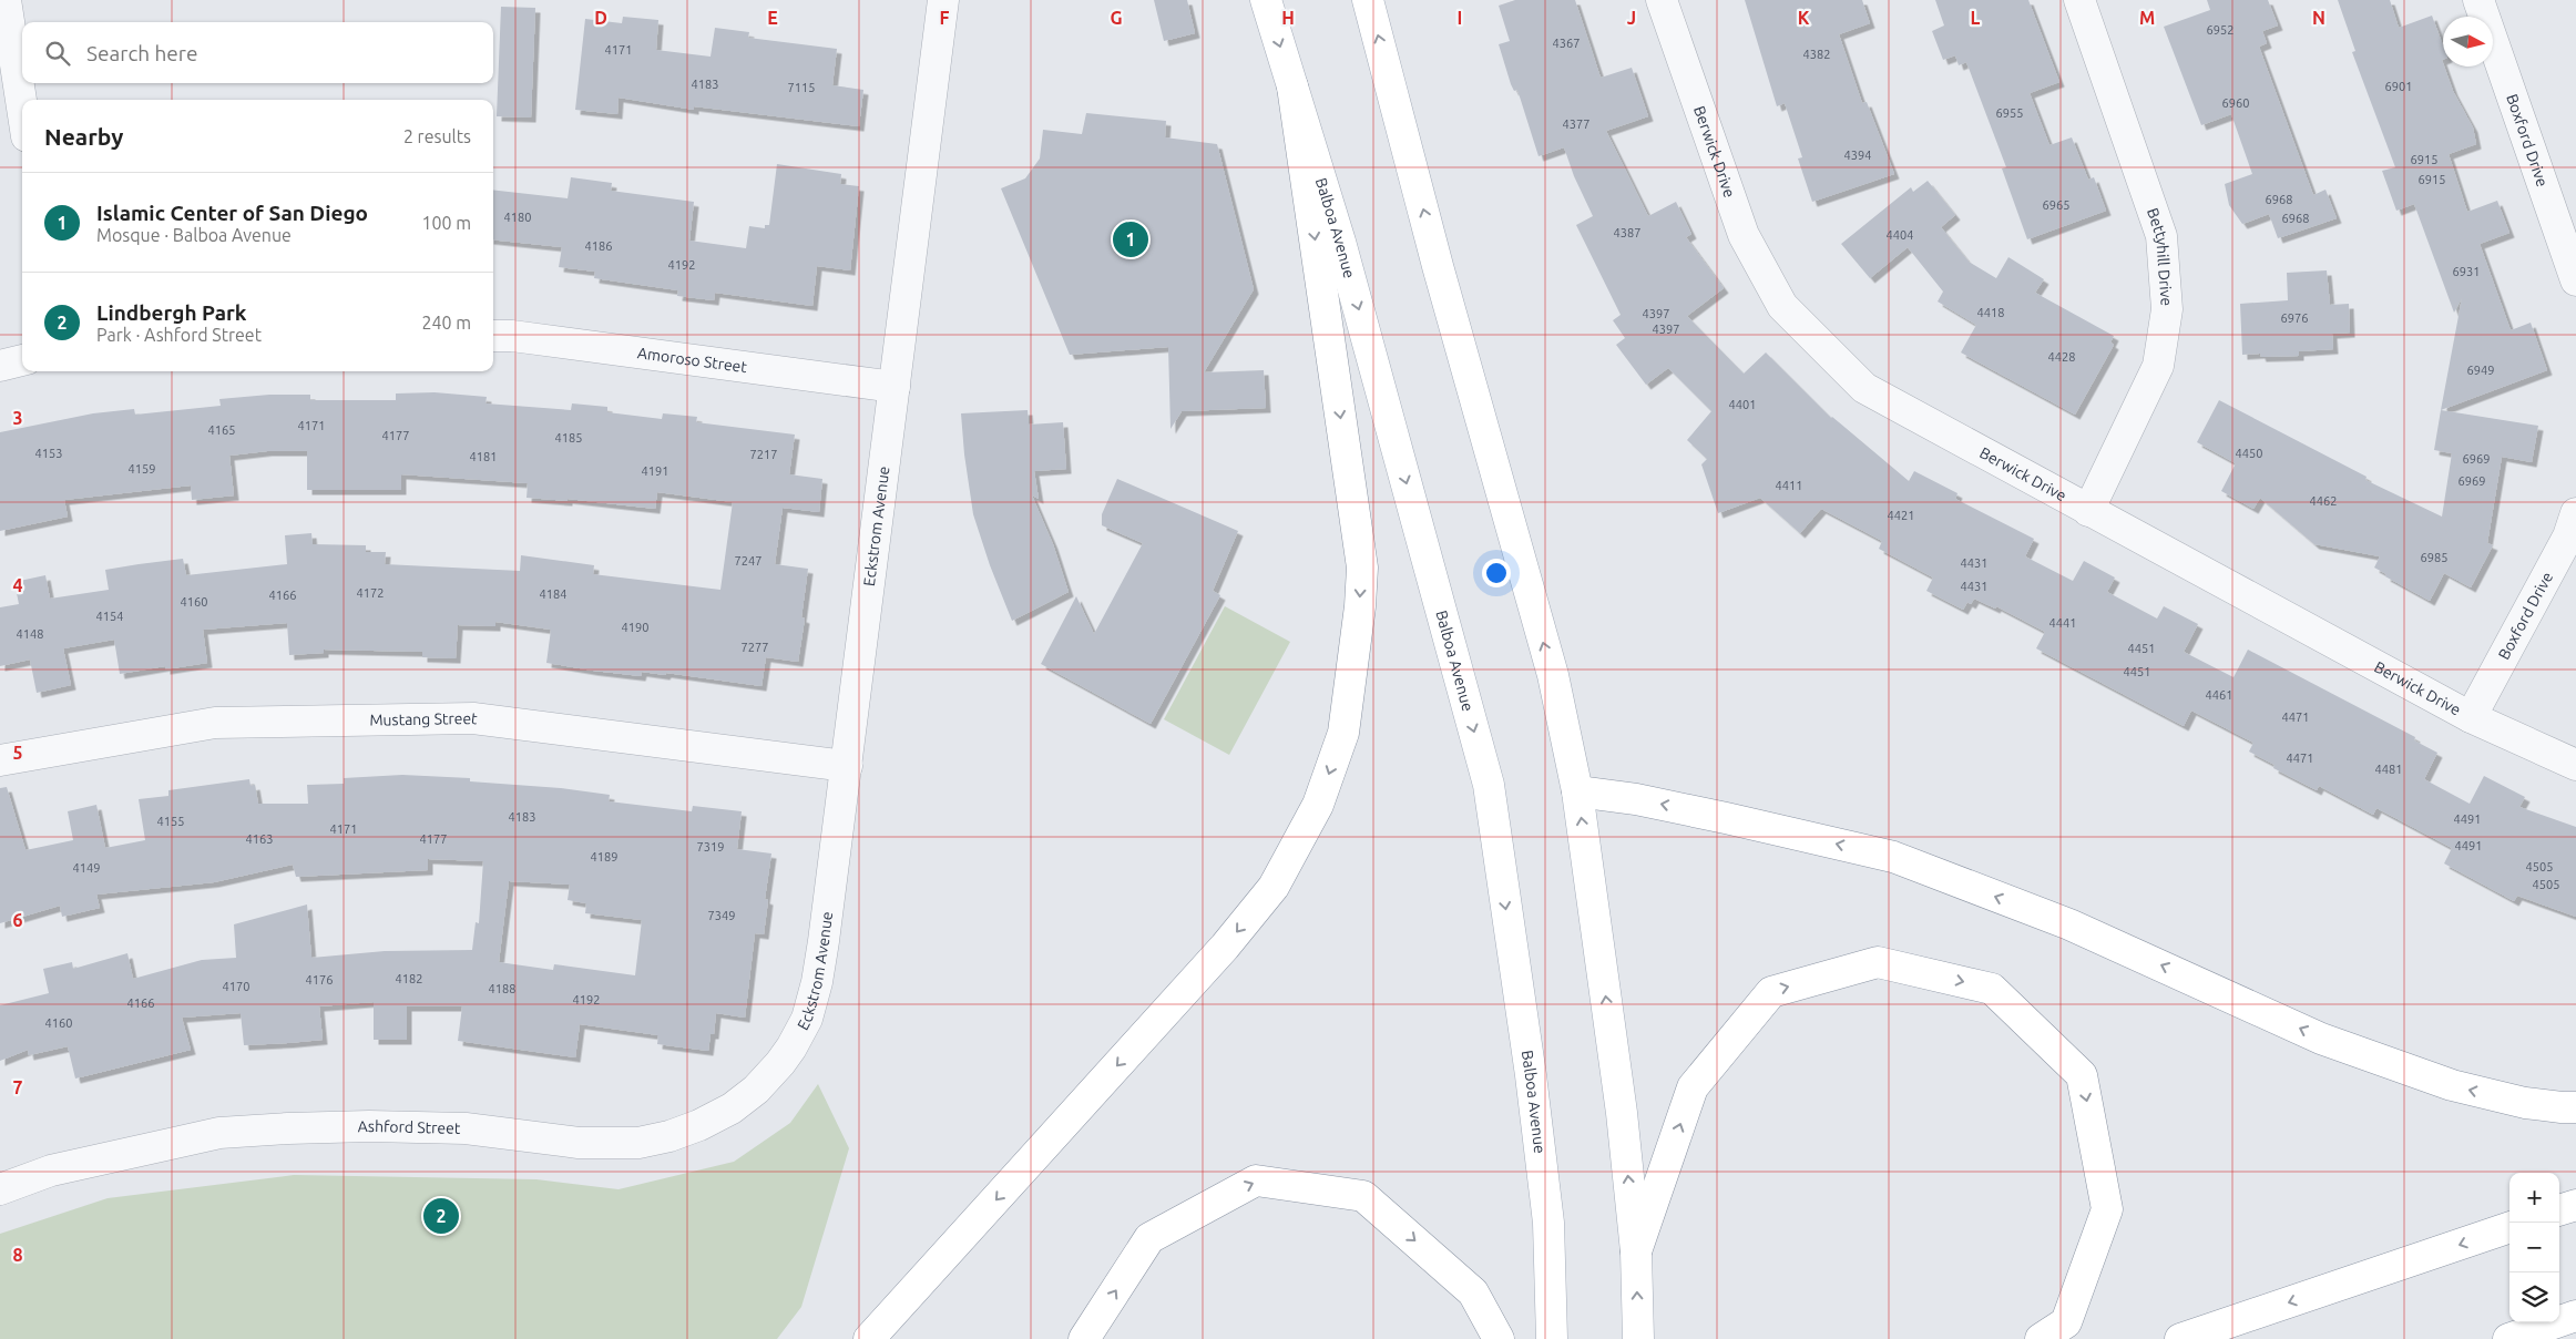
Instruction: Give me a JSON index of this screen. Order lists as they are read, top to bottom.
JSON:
{
  "streets": {
    "main road": ["Balboa Avenue"],
    "street": [
      "Boxford Drive",
      "Berwick Drive",
      "Bettyhill Drive",
      "Amoroso Street",
      "Eckstrom Avenue",
      "Mustang Street",
      "Ashford Street"
    ]
  },
  "crossings": [
    ["Boxford Drive", "Berwick Drive"],
    ["Berwick Drive", "Bettyhill Drive"],
    ["Amoroso Street", "Eckstrom Avenue"],
    ["Eckstrom Avenue", "Mustang Street"],
    ["Eckstrom Avenue", "Ashford Street"]
  ],
  "house_numbers": [
    "6952",
    "4367",
    "4171",
    "4382",
    "4183",
    "6901",
    "7115",
    "6960",
    "6955",
    "4377",
    "4394",
    "6915",
    "6915",
    "6968",
    "6965",
    "4180",
    "6968",
    "4387",
    "4404",
    "4186",
    "4192",
    "6931",
    "4418",
    "4397",
    "6976",
    "4397",
    "4428",
    "6949",
    "4401",
    "4171",
    "4165",
    "4177",
    "4185",
    "4153",
    "4450",
    "7217",
    "4181",
    "6969",
    "4159",
    "4191",
    "6969",
    "4411",
    "4462",
    "4421",
    "6985",
    "7247",
    "4431",
    "4431",
    "4172",
    "4184",
    "4166",
    "4160",
    "4154",
    "4441",
    "4190",
    "4148",
    "7277",
    "4451",
    "4451",
    "4461",
    "4471",
    "4471",
    "4481",
    "4183",
    "4491",
    "4155",
    "4171",
    "4163",
    "4177",
    "4491",
    "7319",
    "4189",
    "4505",
    "4149",
    "4505",
    "7349",
    "4182",
    "4176",
    "4170",
    "4188",
    "4192",
    "4166",
    "4160"
  ],
  "north": "right",
  "page": {
    "search": "Search here",
    "heading": ["Nearby", "2 results"],
    "list": [
      {
        "mark": "1",
        "name": "Islamic Center of San Diego",
        "note": "Mosque · Balboa Avenue",
        "value": "100 m"
      },
      {
        "mark": "2",
        "name": "Lindbergh Park",
        "note": "Park · Ashford Street",
        "value": "240 m"
      }
    ],
    "pins": ["1", "2"],
    "map_buttons": ["+", "−"]
  },
  "grid": {
    "columns": [
      "D",
      "E",
      "F",
      "G",
      "H",
      "I",
      "J",
      "K",
      "L",
      "M",
      "N"
    ],
    "rows": [
      "3",
      "4",
      "5",
      "6",
      "7",
      "8"
    ]
  }
}
